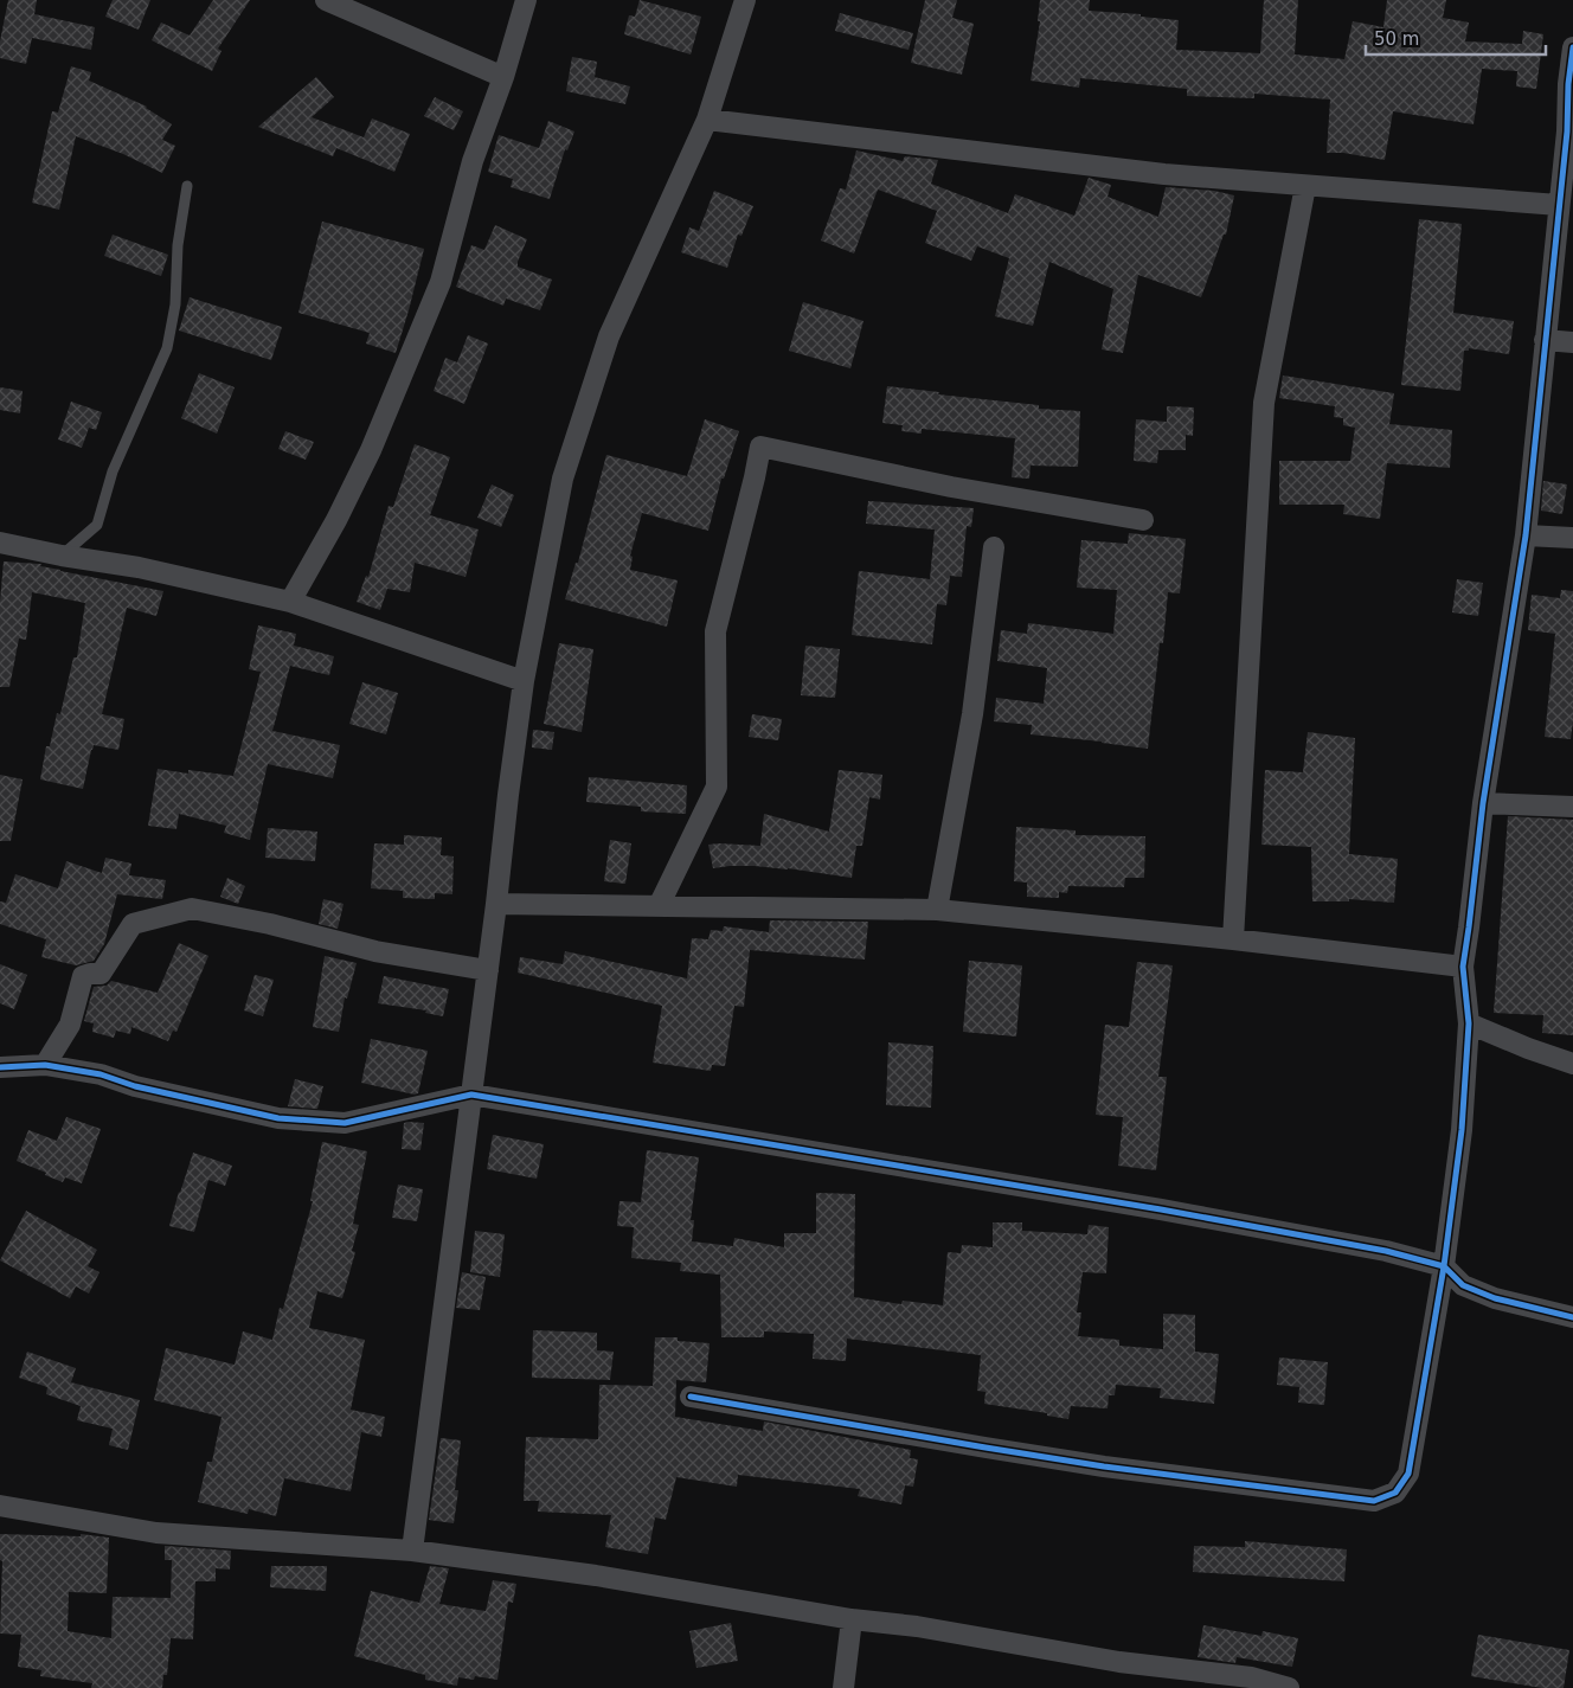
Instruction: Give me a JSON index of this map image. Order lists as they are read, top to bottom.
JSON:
{
  "scale_bar": "50 m"
}
